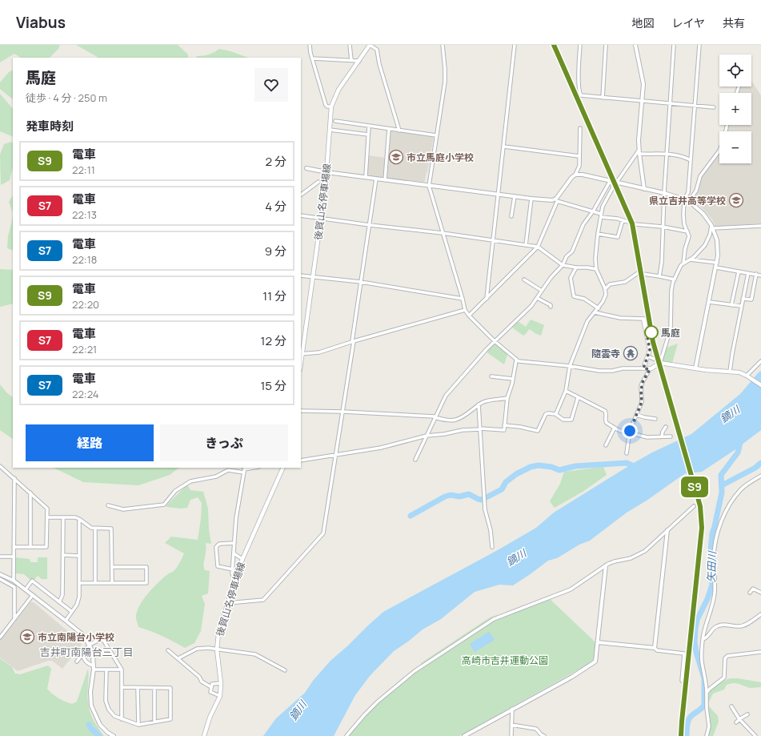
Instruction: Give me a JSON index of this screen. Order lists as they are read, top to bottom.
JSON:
{
  "streets": {
    "main road": ["後賀山名停車場線"]
  },
  "districts": ["吉井町南陽台三丁目"],
  "water": ["鏑川", "矢田川"],
  "parks": ["高崎市吉井運動公園"],
  "places": {
    "school or university": ["市立馬庭小学校", "県立吉井高等学校", "市立南陽台小学校"],
    "other": ["馬庭"],
    "temple": ["隨雲寺"]
  },
  "page": {
    "header": "Viabus",
    "nav": ["地図", "レイヤ", "共有"],
    "on_map": "S9",
    "map_buttons": ["+", "−"],
    "heading": [
      ["馬庭", "徒歩 · 4 分 · 250 m"],
      "発車時刻"
    ],
    "list": [
      {
        "mark": "S9",
        "name": "電車",
        "note": "22:11",
        "value": "2 分"
      },
      {
        "mark": "S7",
        "name": "電車",
        "note": "22:13",
        "value": "4 分"
      },
      {
        "mark": "S7",
        "name": "電車",
        "note": "22:18",
        "value": "9 分"
      },
      {
        "mark": "S9",
        "name": "電車",
        "note": "22:20",
        "value": "11 分"
      },
      {
        "mark": "S7",
        "name": "電車",
        "note": "22:21",
        "value": "12 分"
      },
      {
        "mark": "S7",
        "name": "電車",
        "note": "22:24",
        "value": "15 分"
      }
    ],
    "buttons": ["経路", "きっぷ"]
  }
}
